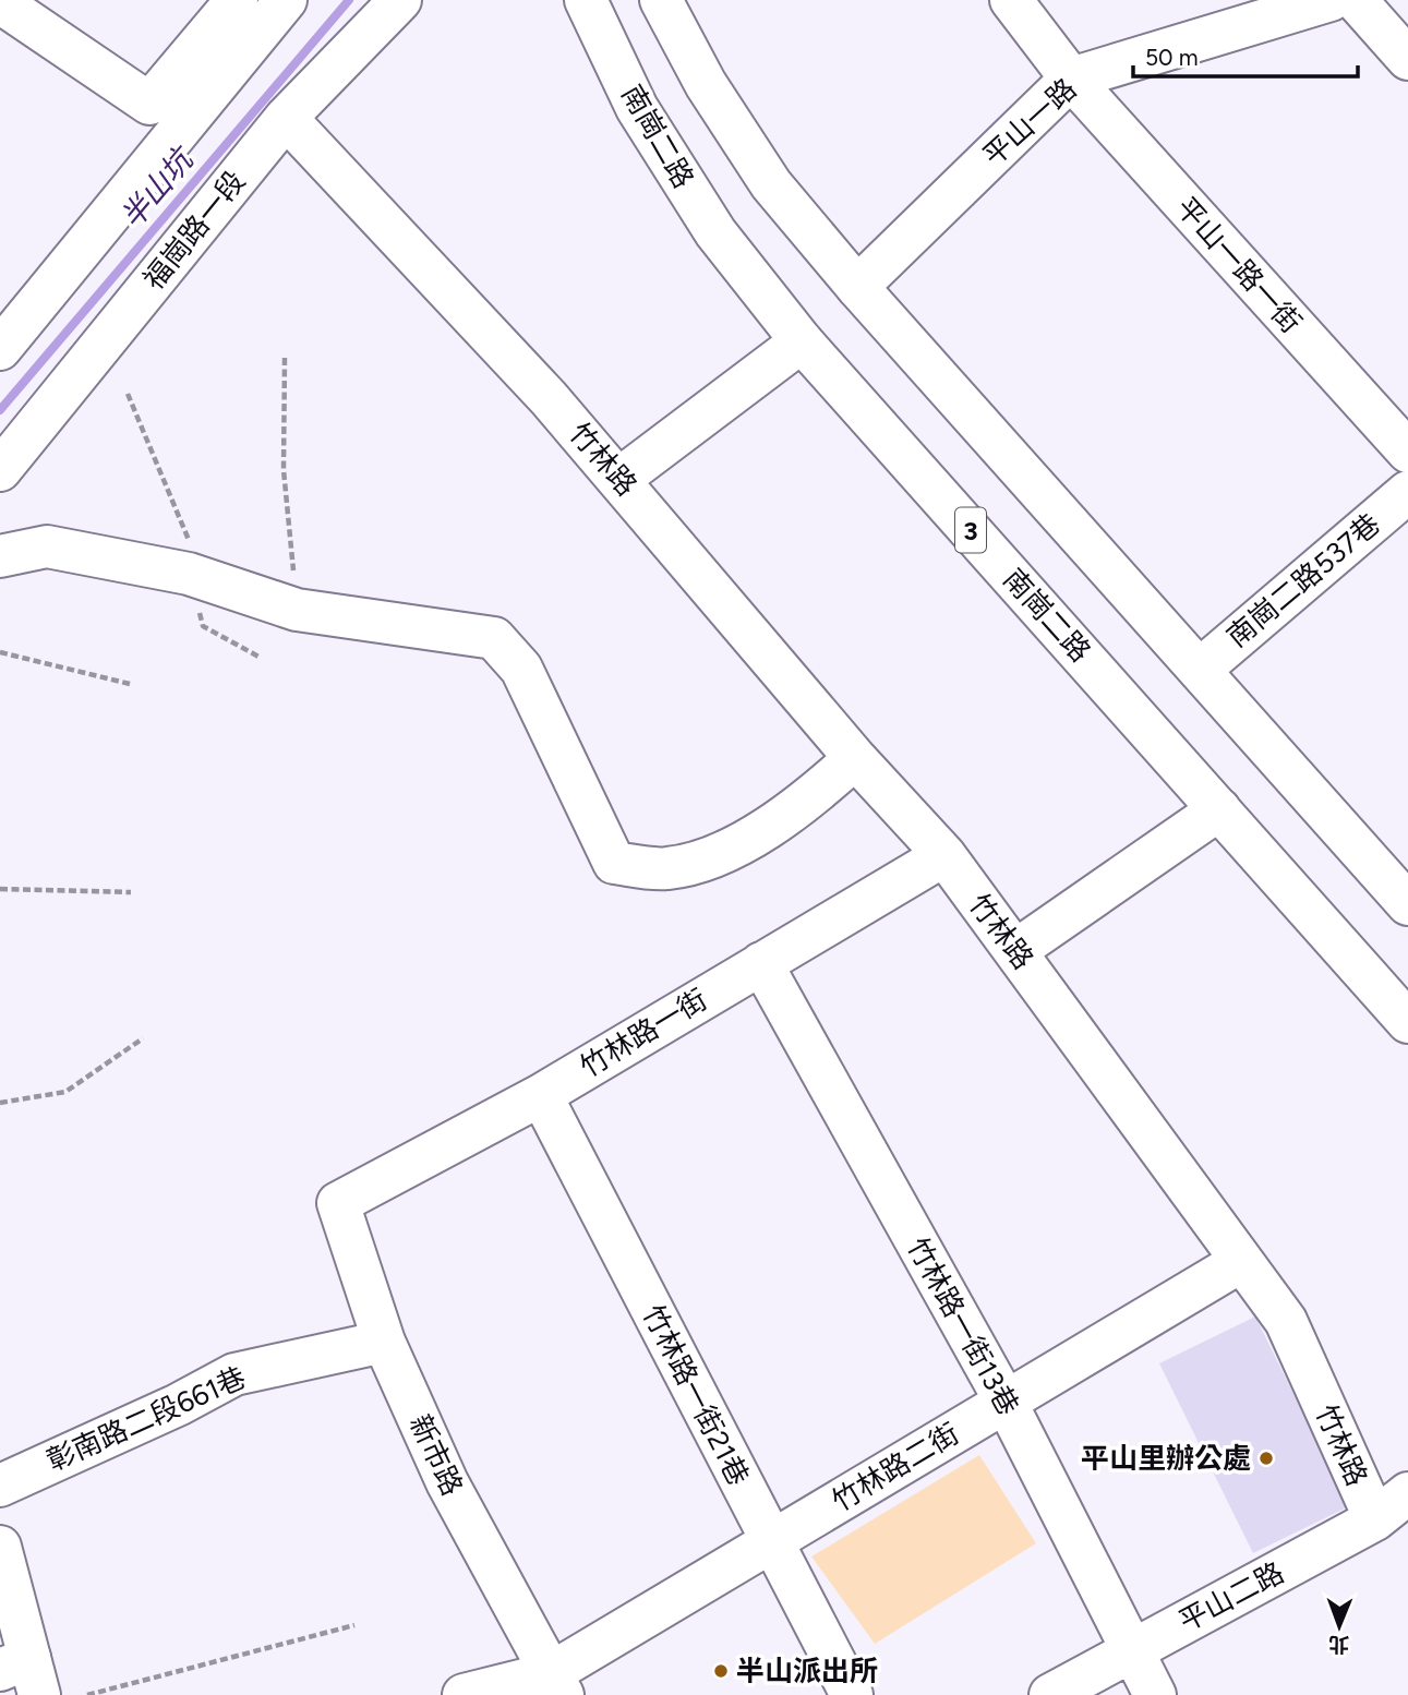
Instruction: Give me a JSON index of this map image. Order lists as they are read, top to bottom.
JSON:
{
  "streets": {
    "street": [
      "平山一路",
      "南崗二路",
      "福崗路一段",
      "平山一路一街",
      "竹林路",
      "3",
      "南崗二路537巷",
      "竹林路一街",
      "竹林路一街13巷",
      "竹林路一街21巷",
      "彰南路二段661巷",
      "新市路",
      "竹林路二街",
      "平山二路"
    ]
  },
  "crossings": [
    ["平山一路", "平山一路一街"],
    ["福崗路一段", "竹林路"],
    ["竹林路", "竹林路一街"],
    ["竹林路", "竹林路二街"],
    ["竹林路", "平山二路"],
    ["竹林路一街", "竹林路一街13巷"],
    ["竹林路一街", "竹林路一街21巷"],
    ["竹林路一街", "新市路"],
    ["竹林路一街13巷", "竹林路二街"],
    ["竹林路一街13巷", "平山二路"],
    ["竹林路一街21巷", "竹林路二街"],
    ["彰南路二段661巷", "新市路"],
    ["新市路", "竹林路二街"]
  ],
  "water": ["半山坑"],
  "places": ["平山里辦公處", "半山派出所"],
  "scale_bar": "50 m",
  "north": "bottom"
}
